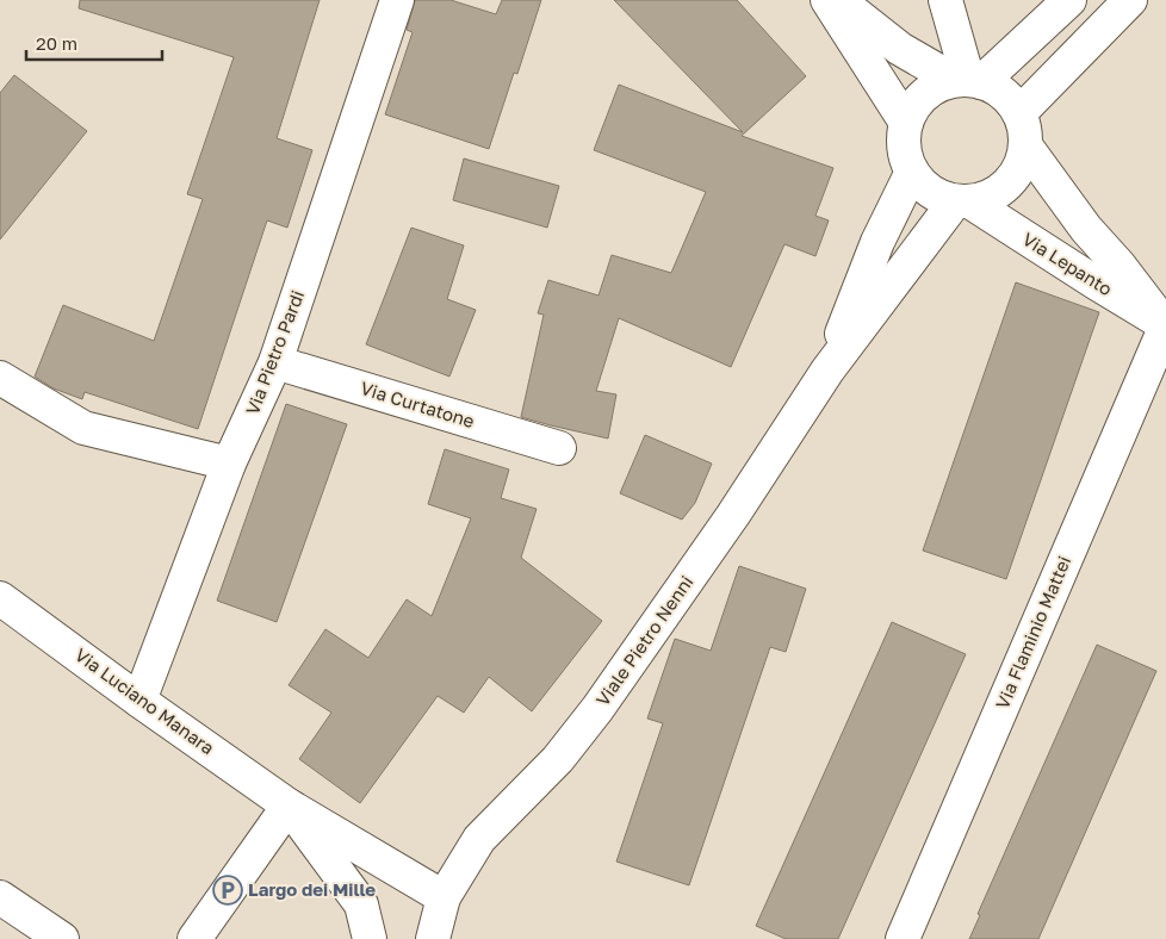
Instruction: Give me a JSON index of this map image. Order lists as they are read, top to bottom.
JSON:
{
  "streets": {
    "street": [
      "Via Lepanto",
      "Via Pietro Pardi",
      "Via Curtatone",
      "Via Flaminio Mattei",
      "Viale Pietro Nenni",
      "Via Luciano Manara"
    ]
  },
  "crossings": [
    ["Via Lepanto", "Viale Pietro Nenni"],
    ["Via Pietro Pardi", "Via Curtatone"],
    ["Via Pietro Pardi", "Via Luciano Manara"]
  ],
  "places": {
    "parking": ["Largo dei Mille"]
  },
  "scale_bar": "20 m"
}
